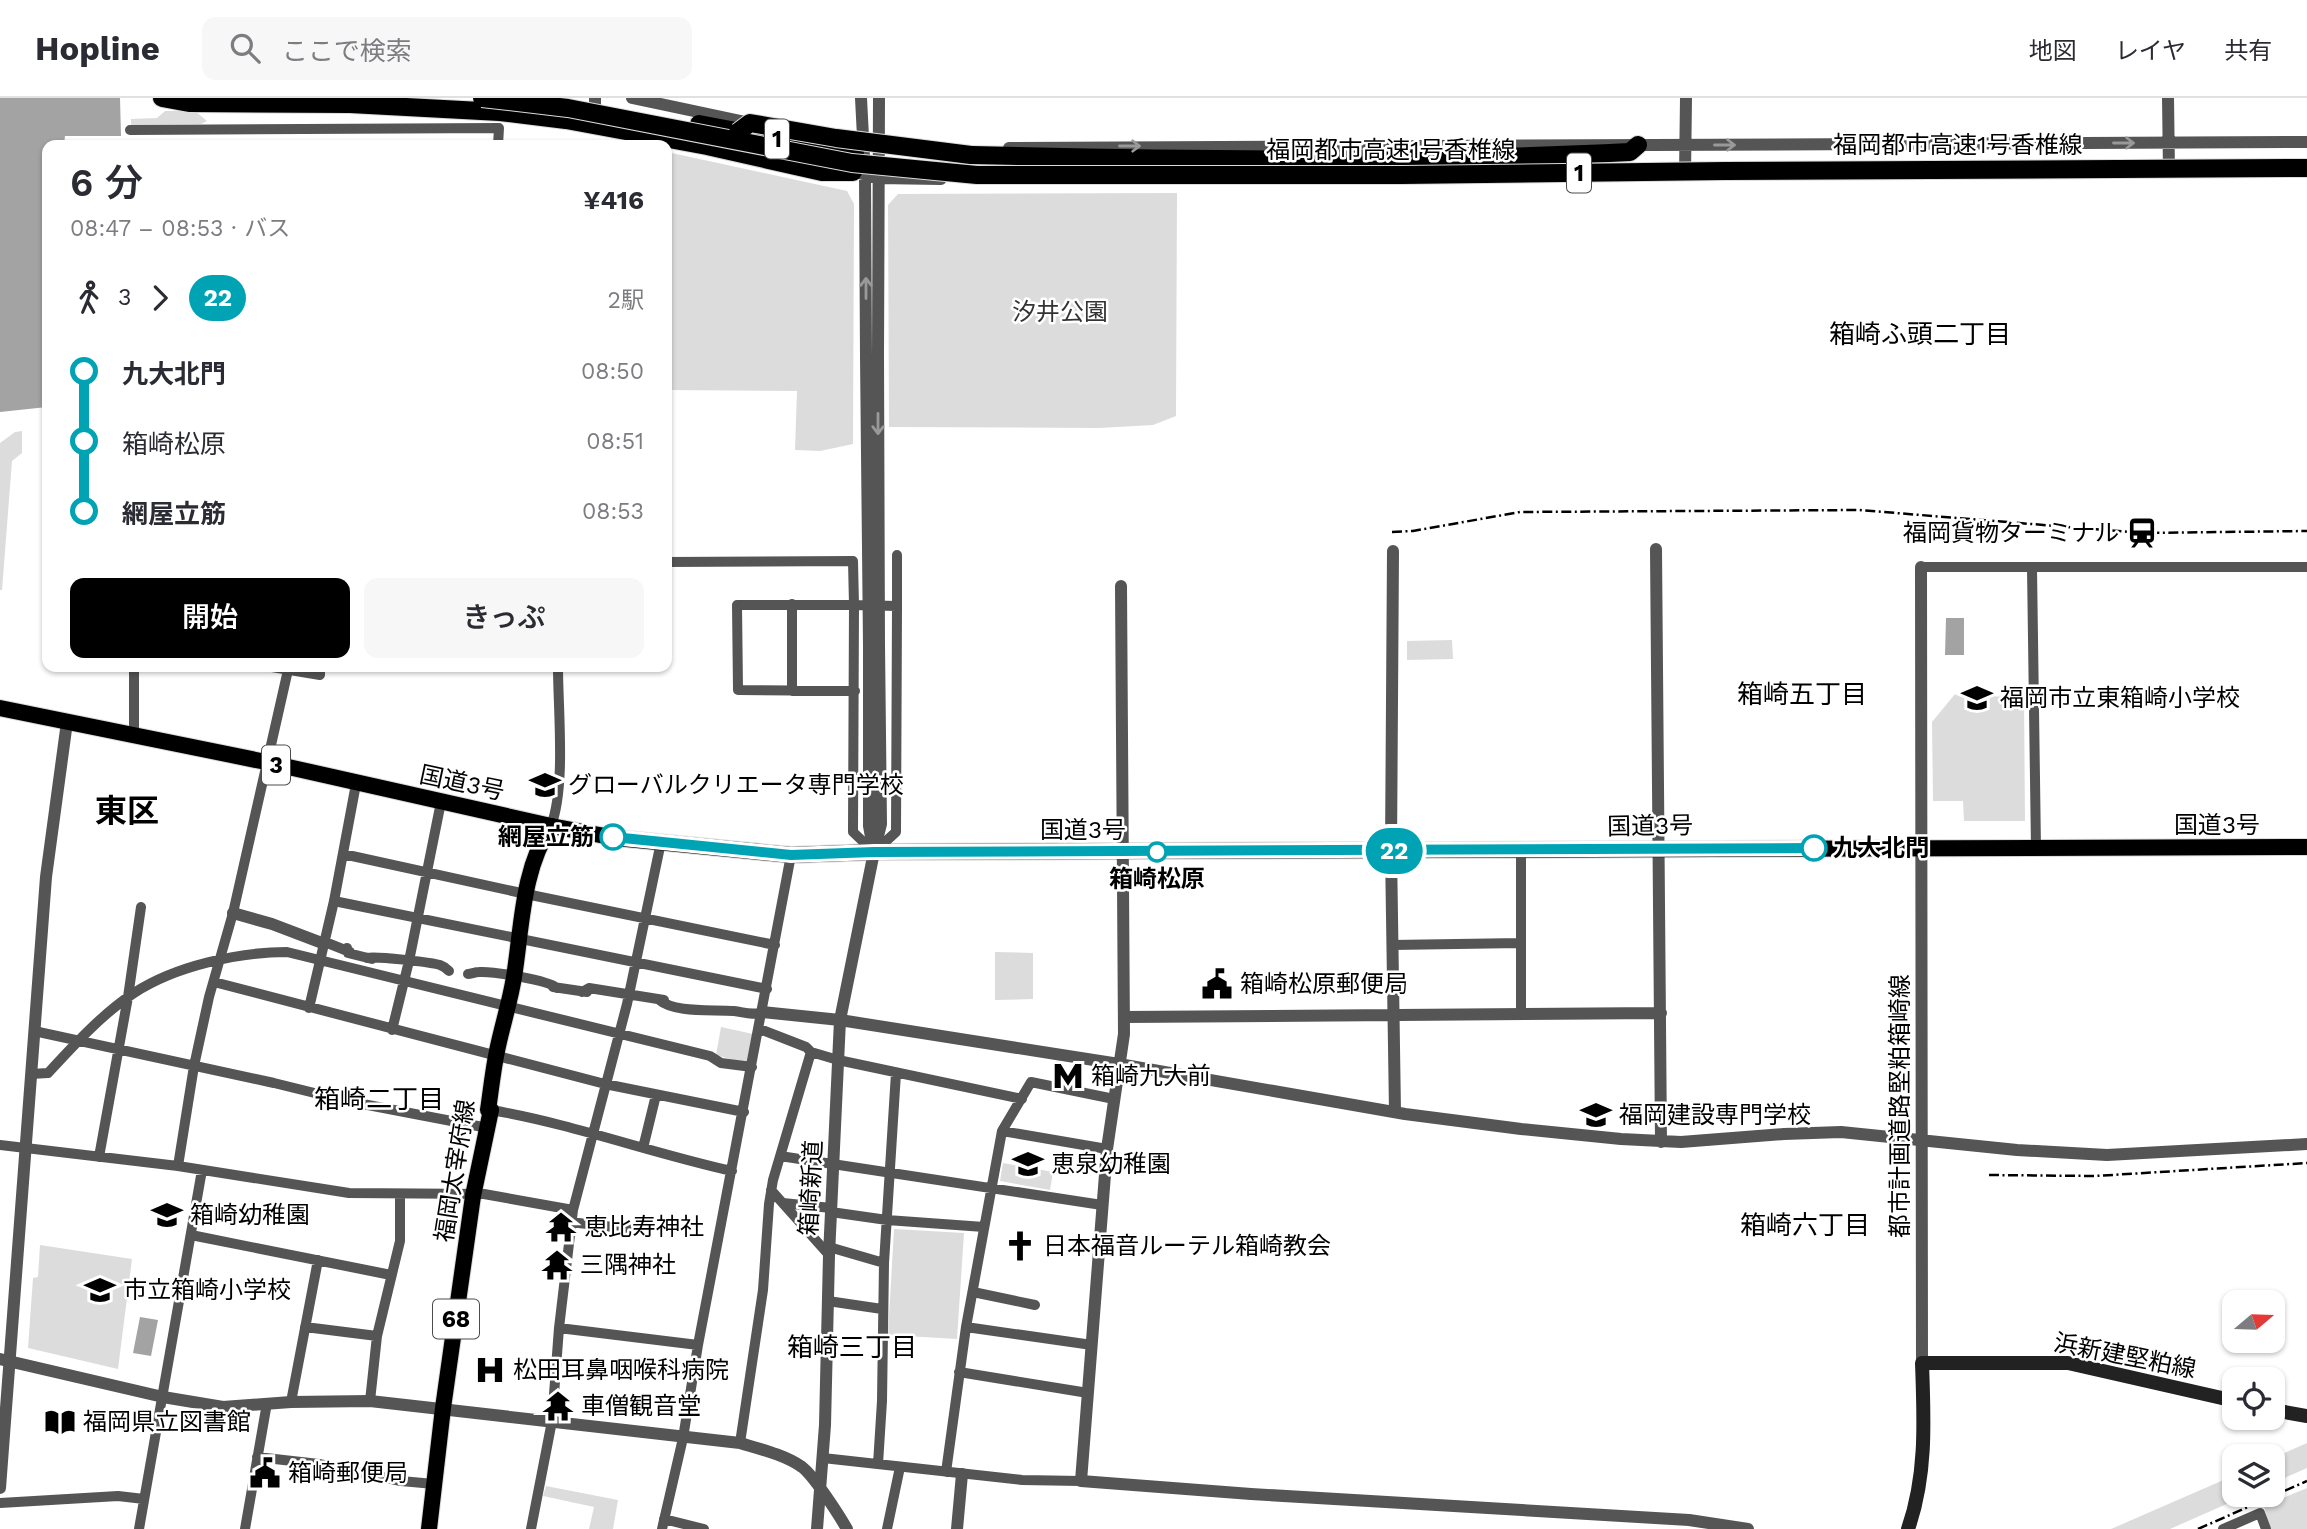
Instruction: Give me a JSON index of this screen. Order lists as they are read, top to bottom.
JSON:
{
  "streets": {
    "highway": ["1", "福岡都市高速1号香椎線"],
    "main road": [
      "3",
      "国道3号",
      "福岡太宰府線",
      "68",
      "浜新建堅粕線"
    ],
    "street": ["都市計画道路堅粕箱崎線", "箱崎新道"]
  },
  "crossings": [
    ["国道3号", "都市計画道路堅粕箱崎線"],
    ["国道3号", "福岡太宰府線"],
    ["国道3号", "箱崎新道"],
    ["都市計画道路堅粕箱崎線", "浜新建堅粕線"]
  ],
  "districts": [
    "箱崎ふ頭二丁目",
    "箱崎五丁目",
    "東区",
    "箱崎二丁目",
    "箱崎六丁目",
    "箱崎三丁目"
  ],
  "parks": ["汐井公園"],
  "places": {
    "station": ["福岡貨物ターミナル"],
    "school or university": [
      "福岡市立東箱崎小学校",
      "グローバルクリエータ専門学校",
      "福岡建設専門学校",
      "恵泉幼稚園",
      "箱崎幼稚園",
      "市立箱崎小学校"
    ],
    "other": ["網屋立筋", "九大北門", "箱崎松原"],
    "public building": ["箱崎松原郵便局", "箱崎郵便局"],
    "metro station": ["箱崎九大前"],
    "temple": ["恵比寿神社", "三隅神社", "車僧観音堂"],
    "church": ["日本福音ルーテル箱崎教会"],
    "hospital": ["松田耳鼻咽喉科病院"],
    "library": ["福岡県立図書館"]
  },
  "lines": ["bus line 22"],
  "north": "right",
  "page": {
    "header": "Hopline",
    "search": "ここで検索",
    "nav": ["地図", "レイヤ", "共有"],
    "on_map": "22",
    "heading": ["6 分", "08:47 – 08:53 · バス", "¥416"],
    "legs": ["3", "22", "2駅"],
    "list": [
      {
        "name": "九大北門",
        "value": "08:50"
      },
      {
        "name": "箱崎松原",
        "value": "08:51"
      },
      {
        "name": "網屋立筋",
        "value": "08:53"
      }
    ],
    "buttons": ["開始", "きっぷ"]
  }
}
